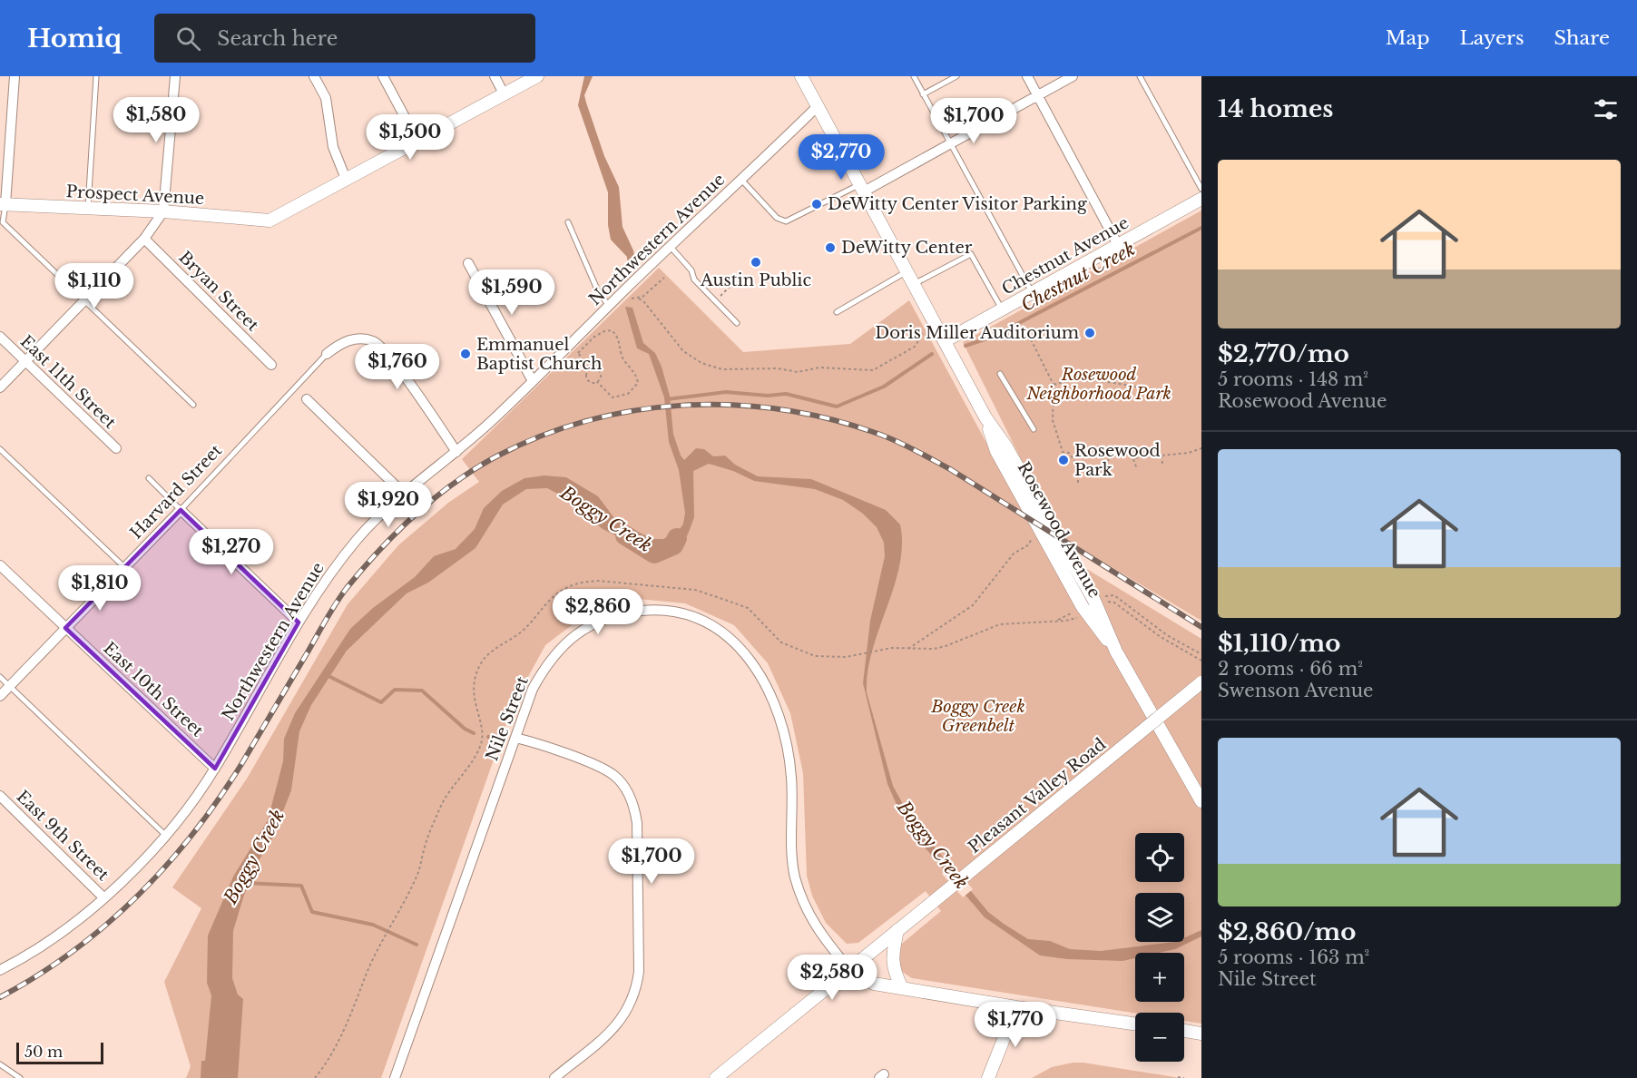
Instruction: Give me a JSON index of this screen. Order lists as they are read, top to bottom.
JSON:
{
  "streets": {
    "street": [
      "Prospect Avenue",
      "Northwestern Avenue",
      "Chestnut Avenue",
      "Bryan Street",
      "East 11th Street",
      "Harvard Street",
      "Rosewood Avenue",
      "East 10th Street",
      "Nile Street",
      "Pleasant Valley Road",
      "East 9th Street"
    ]
  },
  "crossings": [
    ["Northwestern Avenue", "Rosewood Avenue"],
    ["Northwestern Avenue", "East 10th Street"],
    ["Northwestern Avenue", "East 9th Street"],
    ["Chestnut Avenue", "Rosewood Avenue"],
    ["Harvard Street", "East 10th Street"],
    ["Nile Street", "Pleasant Valley Road"]
  ],
  "water": ["Chestnut Creek", "Boggy Creek"],
  "parks": ["Rosewood Neighborhood Park", "Boggy Creek Greenbelt"],
  "places": [
    "DeWitty Center Visitor Parking",
    "DeWitty Center",
    "Austin Public",
    "Doris Miller Auditorium",
    "Emmanuel Baptist Church",
    "Rosewood Park"
  ],
  "scale_bar": "50 m",
  "page": {
    "header": "Homiq",
    "search": "Search here",
    "nav": ["Map", "Layers", "Share"],
    "heading": "14 homes",
    "price": [
      "$1,580",
      "$1,700",
      "$1,500",
      "$2,770",
      "$1,110",
      "$1,590",
      "$1,760",
      "$1,920",
      "$1,270",
      "$1,810",
      "$2,860",
      "$1,700",
      "$2,580",
      "$1,770"
    ],
    "list": [
      {
        "name": "$2,770/mo",
        "note": "5 rooms · 148 m² · Rosewood Avenue"
      },
      {
        "name": "$1,110/mo",
        "note": "2 rooms · 66 m² · Swenson Avenue"
      },
      {
        "name": "$2,860/mo",
        "note": "5 rooms · 163 m² · Nile Street"
      }
    ],
    "map_buttons": ["+", "−"],
    "scale": "50 m"
  }
}
